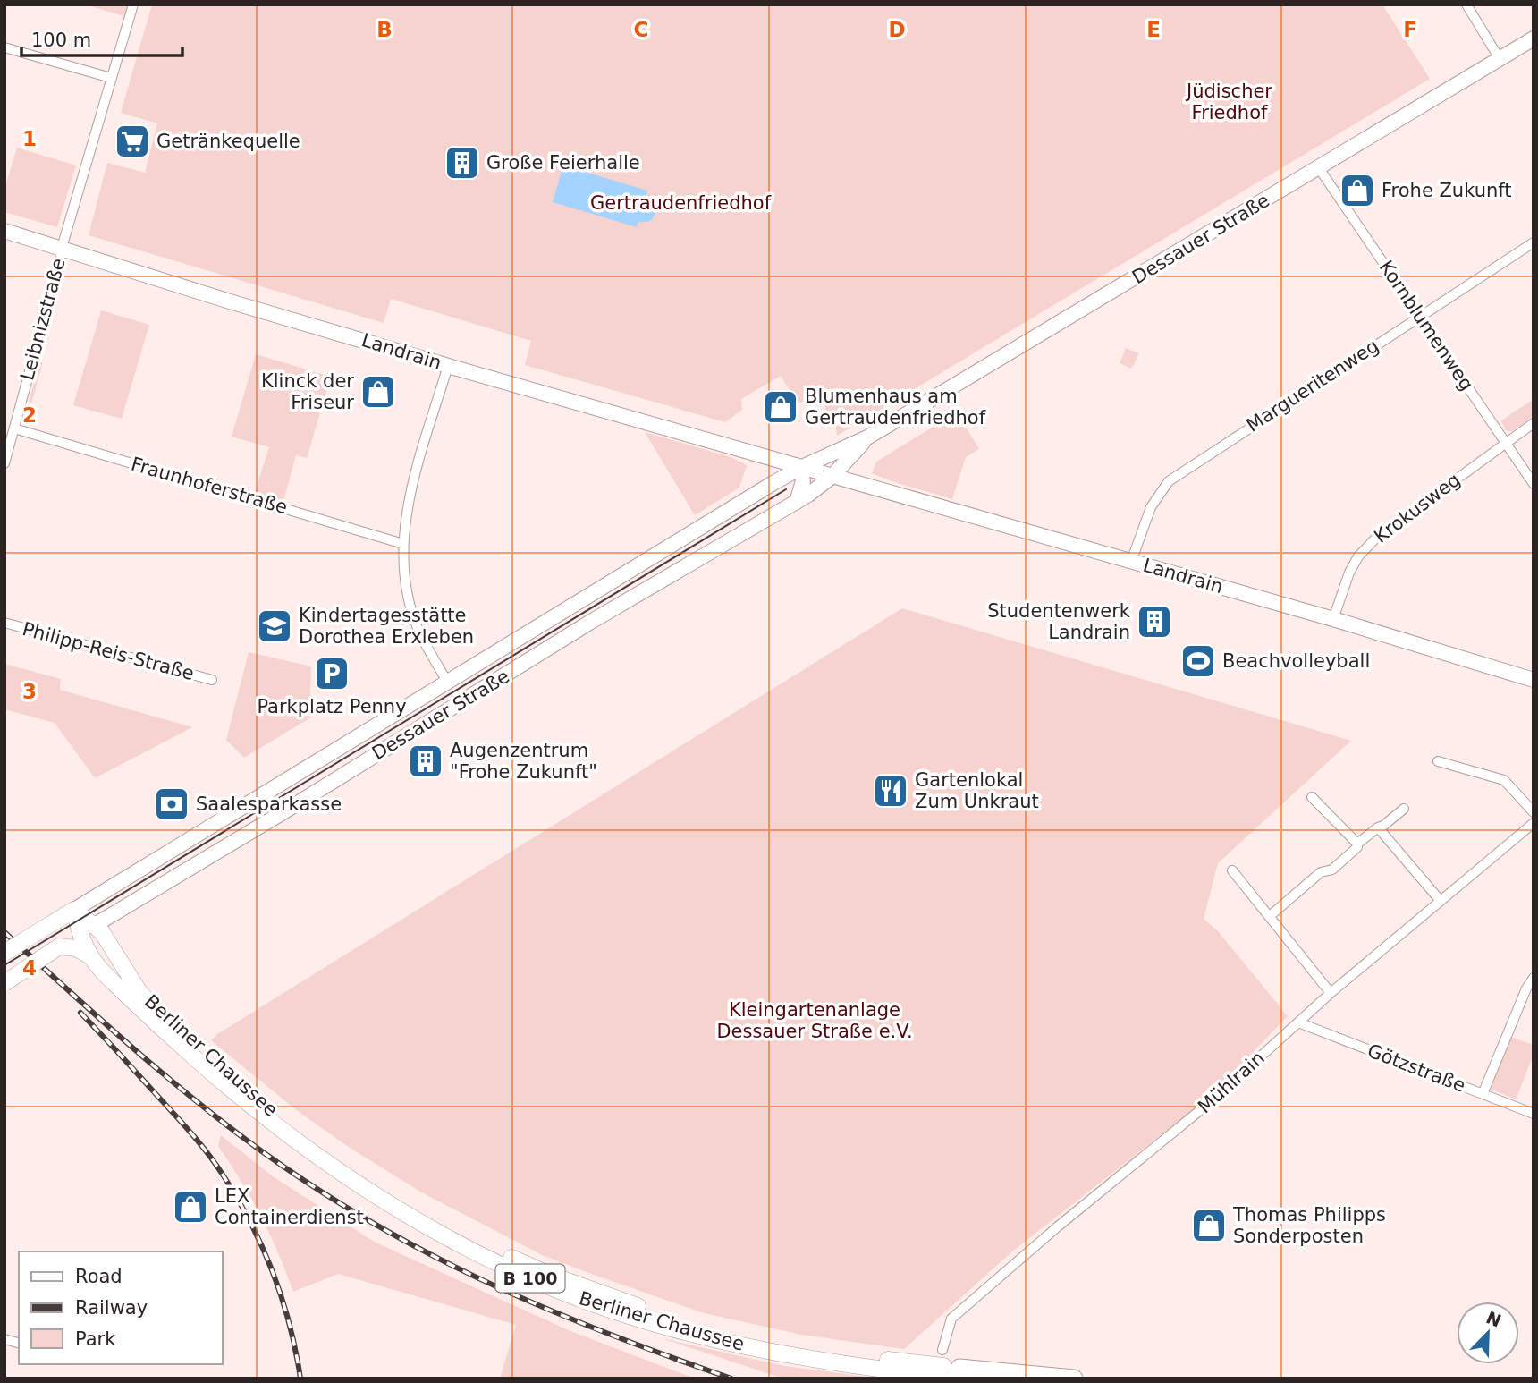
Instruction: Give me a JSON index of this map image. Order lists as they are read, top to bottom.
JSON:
{
  "streets": {
    "highway": ["Berliner Chaussee", "B 100"],
    "main road": ["Dessauer Straße", "Landrain"],
    "street": [
      "Leibnizstraße",
      "Kornblumenweg",
      "Margueritenweg",
      "Fraunhoferstraße",
      "Krokusweg",
      "Philipp-Reis-Straße",
      "Götzstraße",
      "Mühlrain"
    ]
  },
  "crossings": [
    ["Dessauer Straße", "Kornblumenweg"],
    ["Dessauer Straße", "Landrain"],
    ["Dessauer Straße", "Berliner Chaussee"],
    ["Leibnizstraße", "Landrain"],
    ["Leibnizstraße", "Fraunhoferstraße"],
    ["Kornblumenweg", "Margueritenweg"],
    ["Kornblumenweg", "Krokusweg"],
    ["Landrain", "Margueritenweg"],
    ["Landrain", "Krokusweg"],
    ["Götzstraße", "Mühlrain"]
  ],
  "parks": ["Jüdischer Friedhof", "Gertraudenfriedhof", "Kleingartenanlage Dessauer Straße e.V."],
  "places": {
    "supermarket": ["Getränkequelle"],
    "building": ["Große Feierhalle", "Studentenwerk Landrain", "Augenzentrum \"Frohe Zukunft\""],
    "shop": [
      "Frohe Zukunft",
      "Klinck der Friseur",
      "Blumenhaus am Gertraudenfriedhof",
      "LEX Containerdienst",
      "Thomas Philipps Sonderposten"
    ],
    "school or university": ["Kindertagesstätte Dorothea Erxleben"],
    "sports": ["Beachvolleyball"],
    "parking": ["Parkplatz Penny"],
    "restaurant": ["Gartenlokal Zum Unkraut"],
    "bank": ["Saalesparkasse"]
  },
  "legend": ["Road", "Railway", "Park"],
  "scale_bar": "100 m",
  "north": "top right",
  "grid": {
    "columns": [
      "B",
      "C",
      "D",
      "E",
      "F"
    ],
    "rows": [
      "1",
      "2",
      "3",
      "4"
    ]
  }
}
